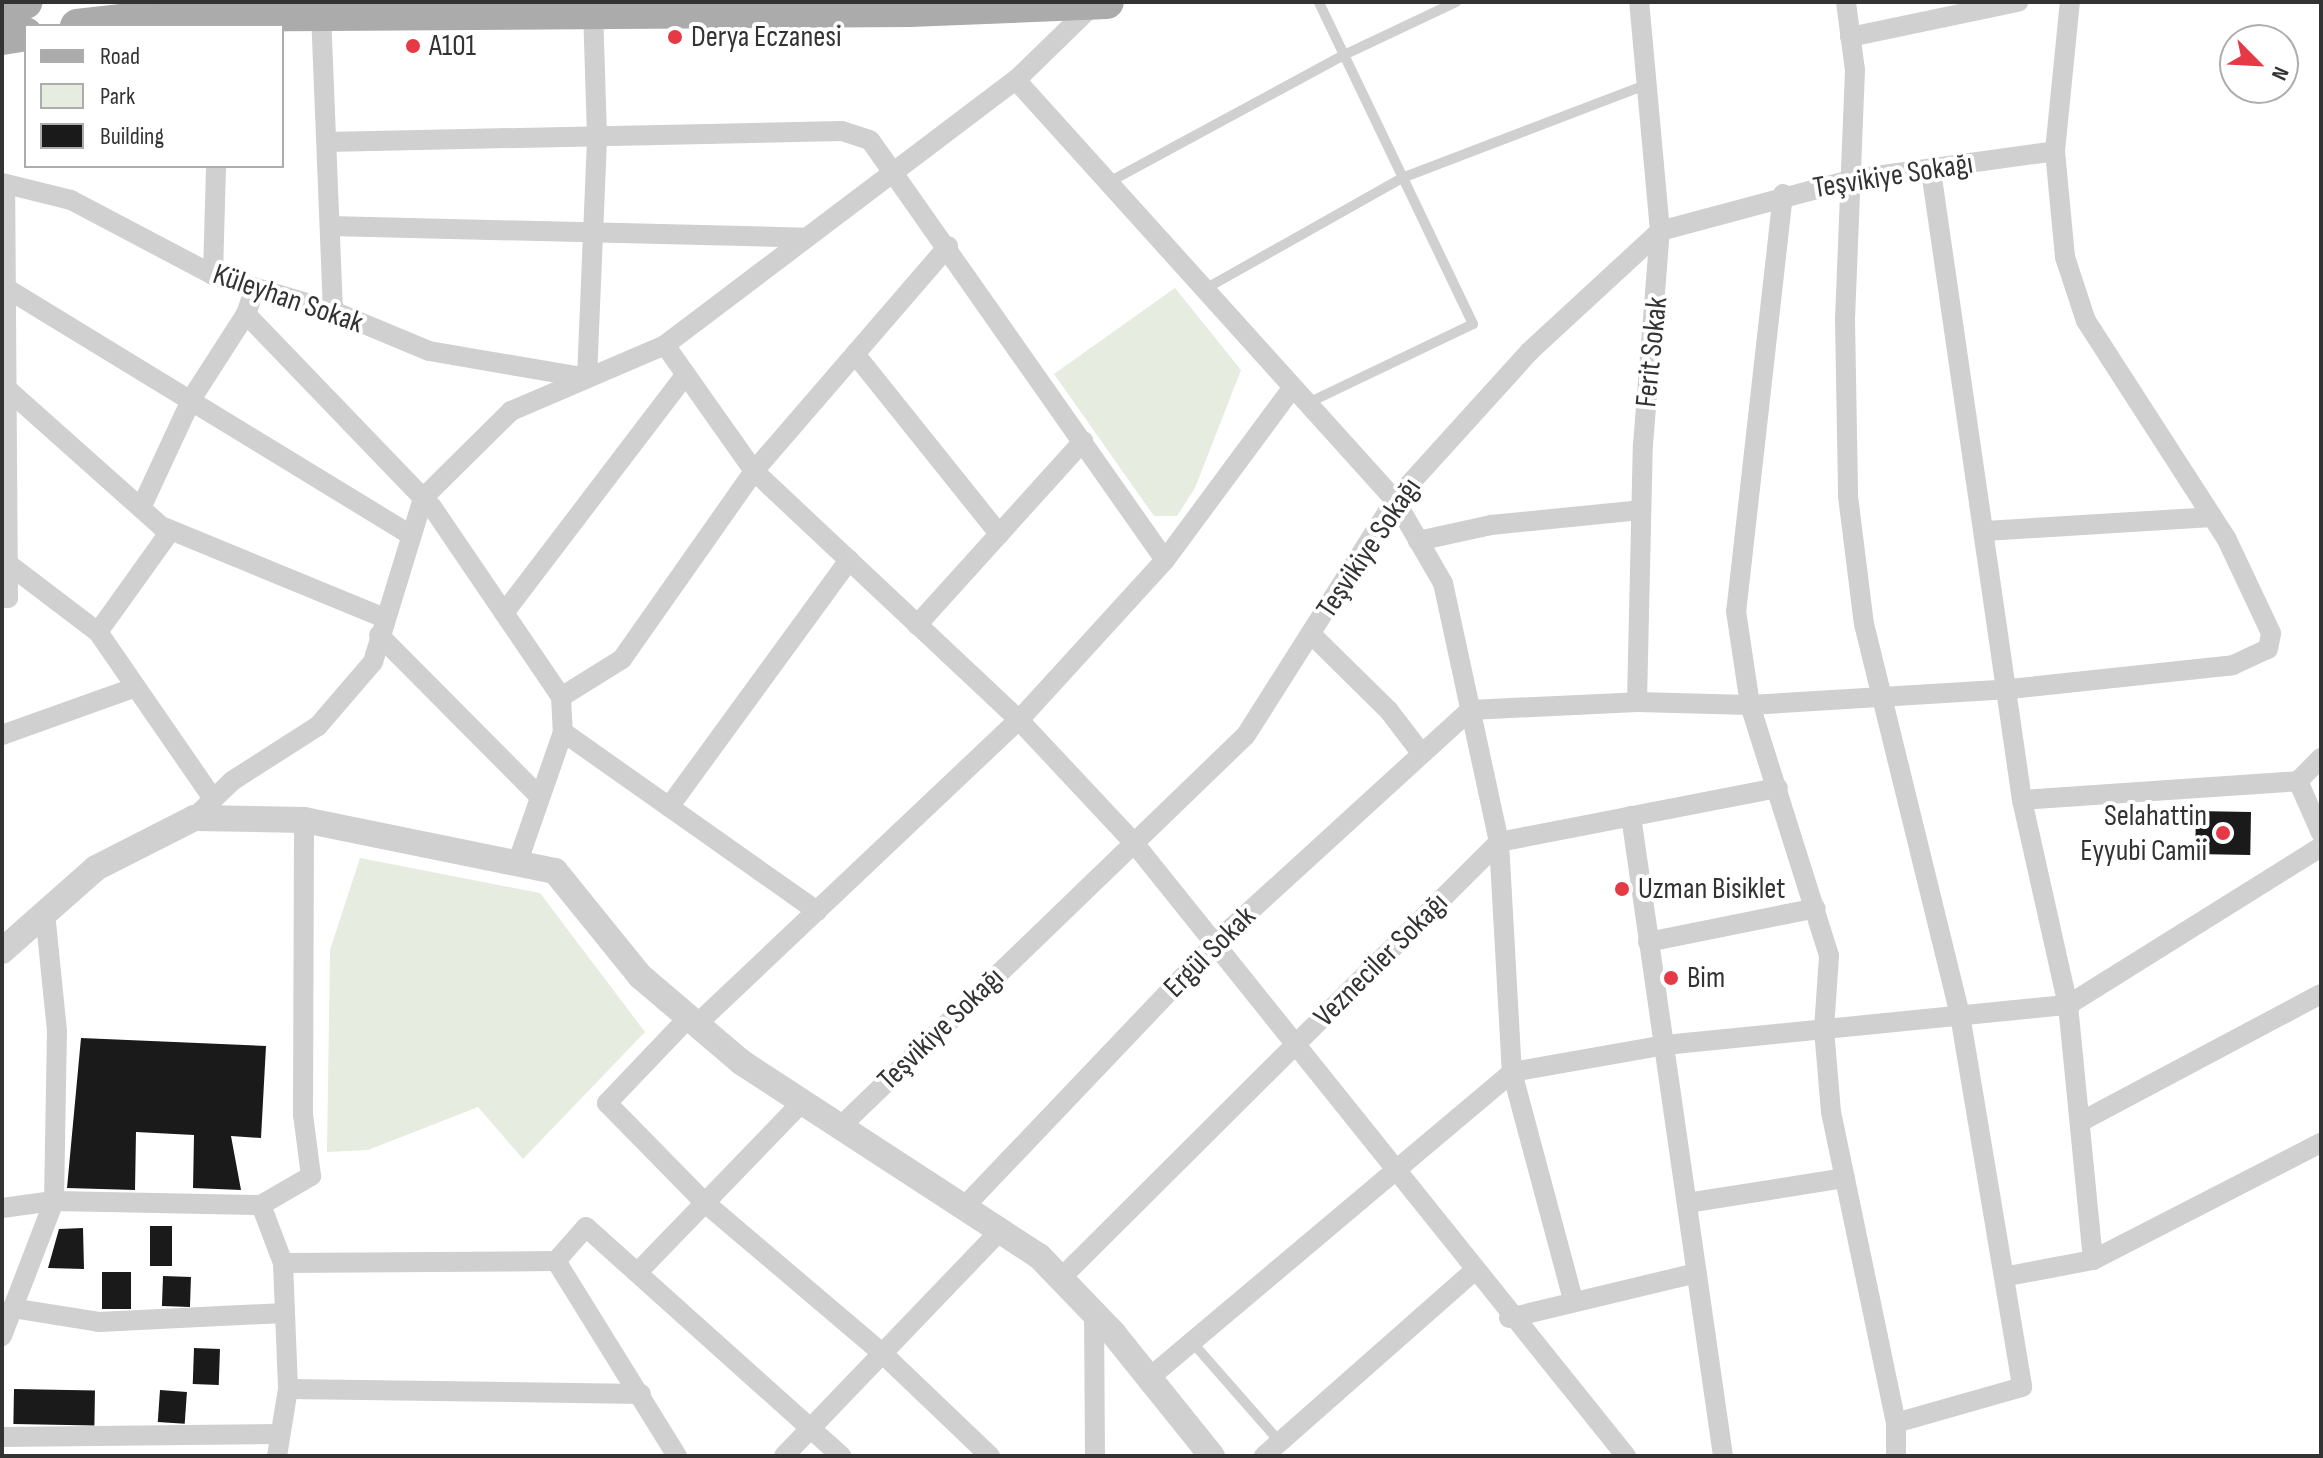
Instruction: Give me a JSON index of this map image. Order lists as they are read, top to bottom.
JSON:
{
  "streets": {
    "street": [
      "Teşvikiye Sokağı",
      "Küleyhan Sokak",
      "Ferit Sokak",
      "Ergül Sokak",
      "Vezneciler Sokağı"
    ]
  },
  "crossings": [
    ["Teşvikiye Sokağı", "Ferit Sokak"]
  ],
  "places": [
    "Derya Eczanesi",
    "A101",
    "Selahattin Eyyubi Camii",
    "Uzman Bisiklet",
    "Bim"
  ],
  "legend": ["Road", "Park", "Building"],
  "north": "bottom right"
}
